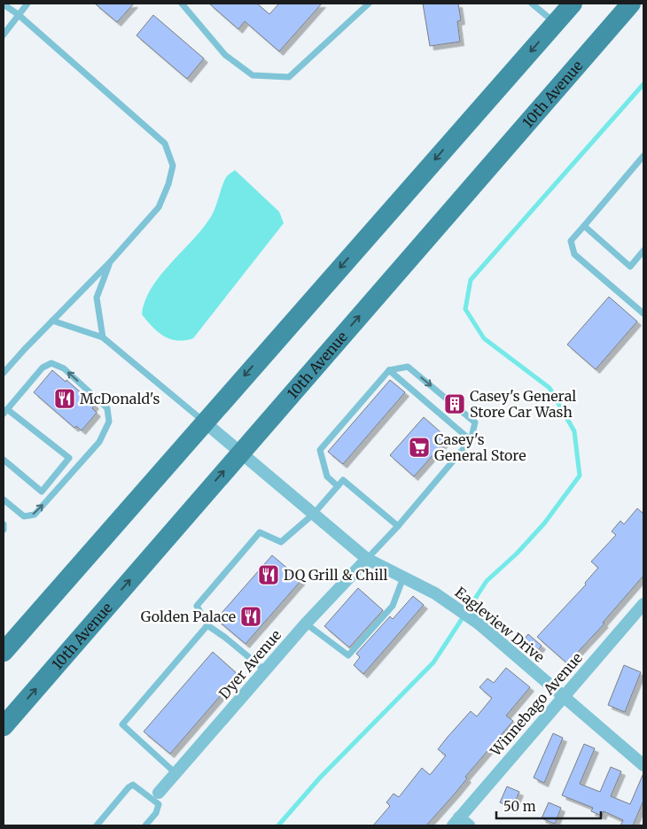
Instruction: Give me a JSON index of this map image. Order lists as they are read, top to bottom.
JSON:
{
  "streets": {
    "main road": ["10th Avenue"],
    "street": ["Eagleview Drive", "Dyer Avenue", "Winnebago Avenue"]
  },
  "crossings": [
    ["10th Avenue", "Eagleview Drive"],
    ["Eagleview Drive", "Dyer Avenue"],
    ["Eagleview Drive", "Winnebago Avenue"]
  ],
  "places": {
    "restaurant": ["McDonald's", "DQ Grill & Chill", "Golden Palace"],
    "building": ["Casey's General Store Car Wash"],
    "supermarket": ["Casey's General Store"]
  },
  "scale_bar": "50 m"
}
